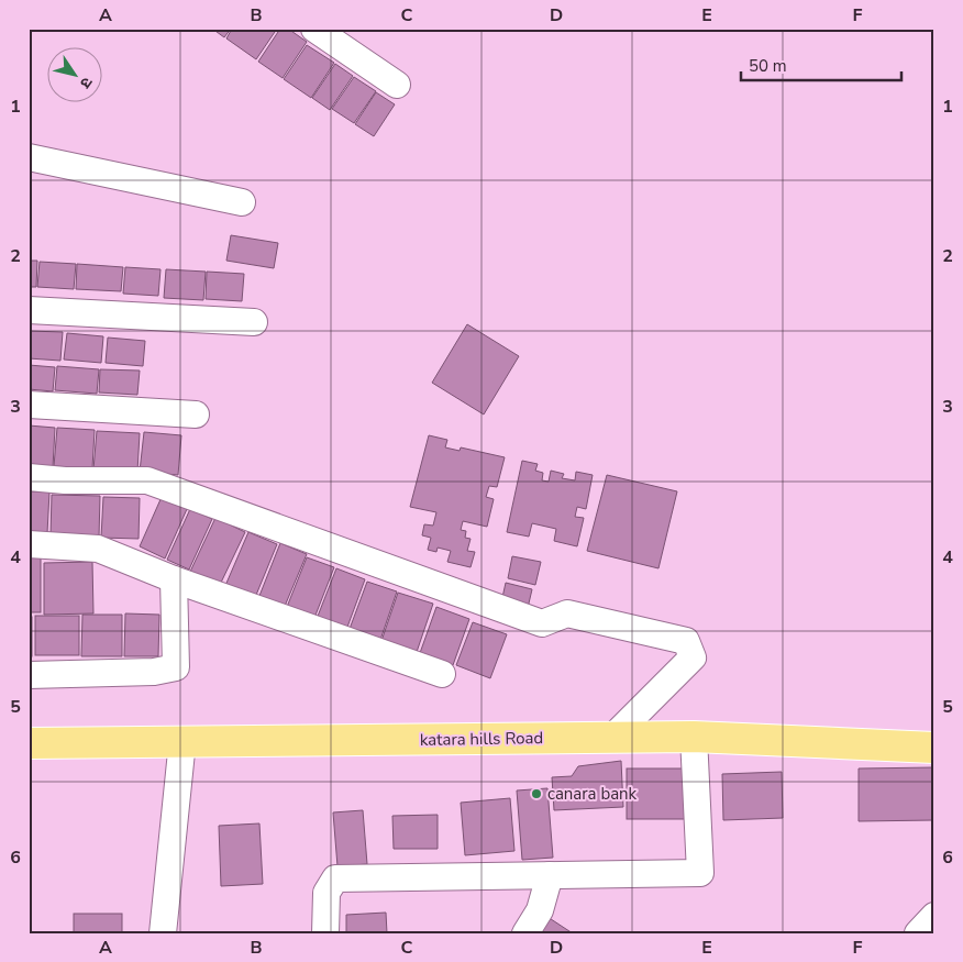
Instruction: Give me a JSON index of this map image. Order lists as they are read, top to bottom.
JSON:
{
  "streets": {
    "main road": ["katara hills Road"]
  },
  "places": ["canara bank"],
  "scale_bar": "50 m",
  "north": "bottom right",
  "grid": {
    "columns": [
      "A",
      "B",
      "C",
      "D",
      "E",
      "F"
    ],
    "rows": [
      "1",
      "2",
      "3",
      "4",
      "5",
      "6"
    ]
  }
}
